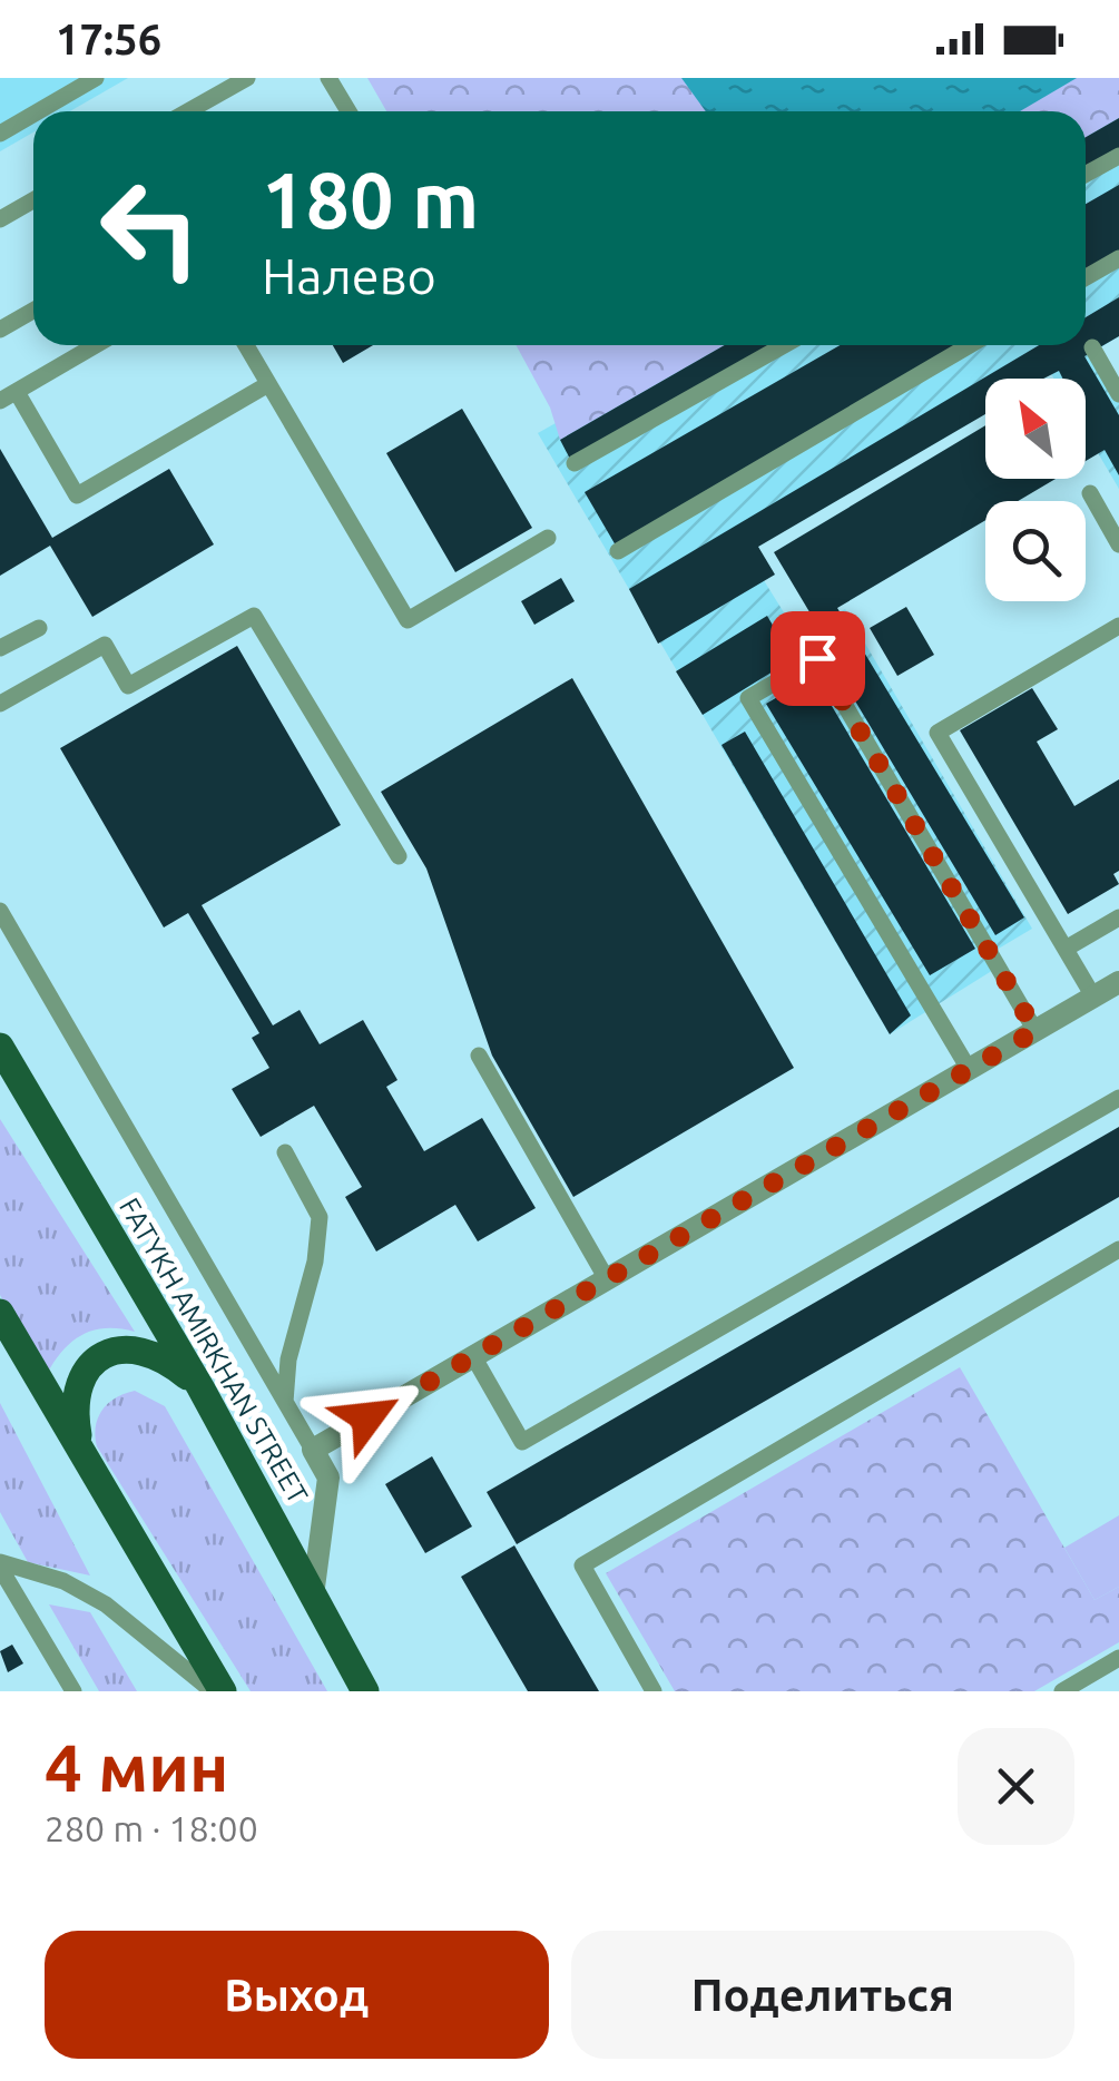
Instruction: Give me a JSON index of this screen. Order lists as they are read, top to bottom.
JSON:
{
  "streets": {
    "main road": ["FATYKH AMIRKHAN STREET"]
  },
  "north": "top left",
  "page": {
    "status": "17:56",
    "turn": ["180 m", "Налево"],
    "heading": ["4 мин", "280 m · 18:00"],
    "buttons": ["Выход", "Поделиться"]
  }
}
